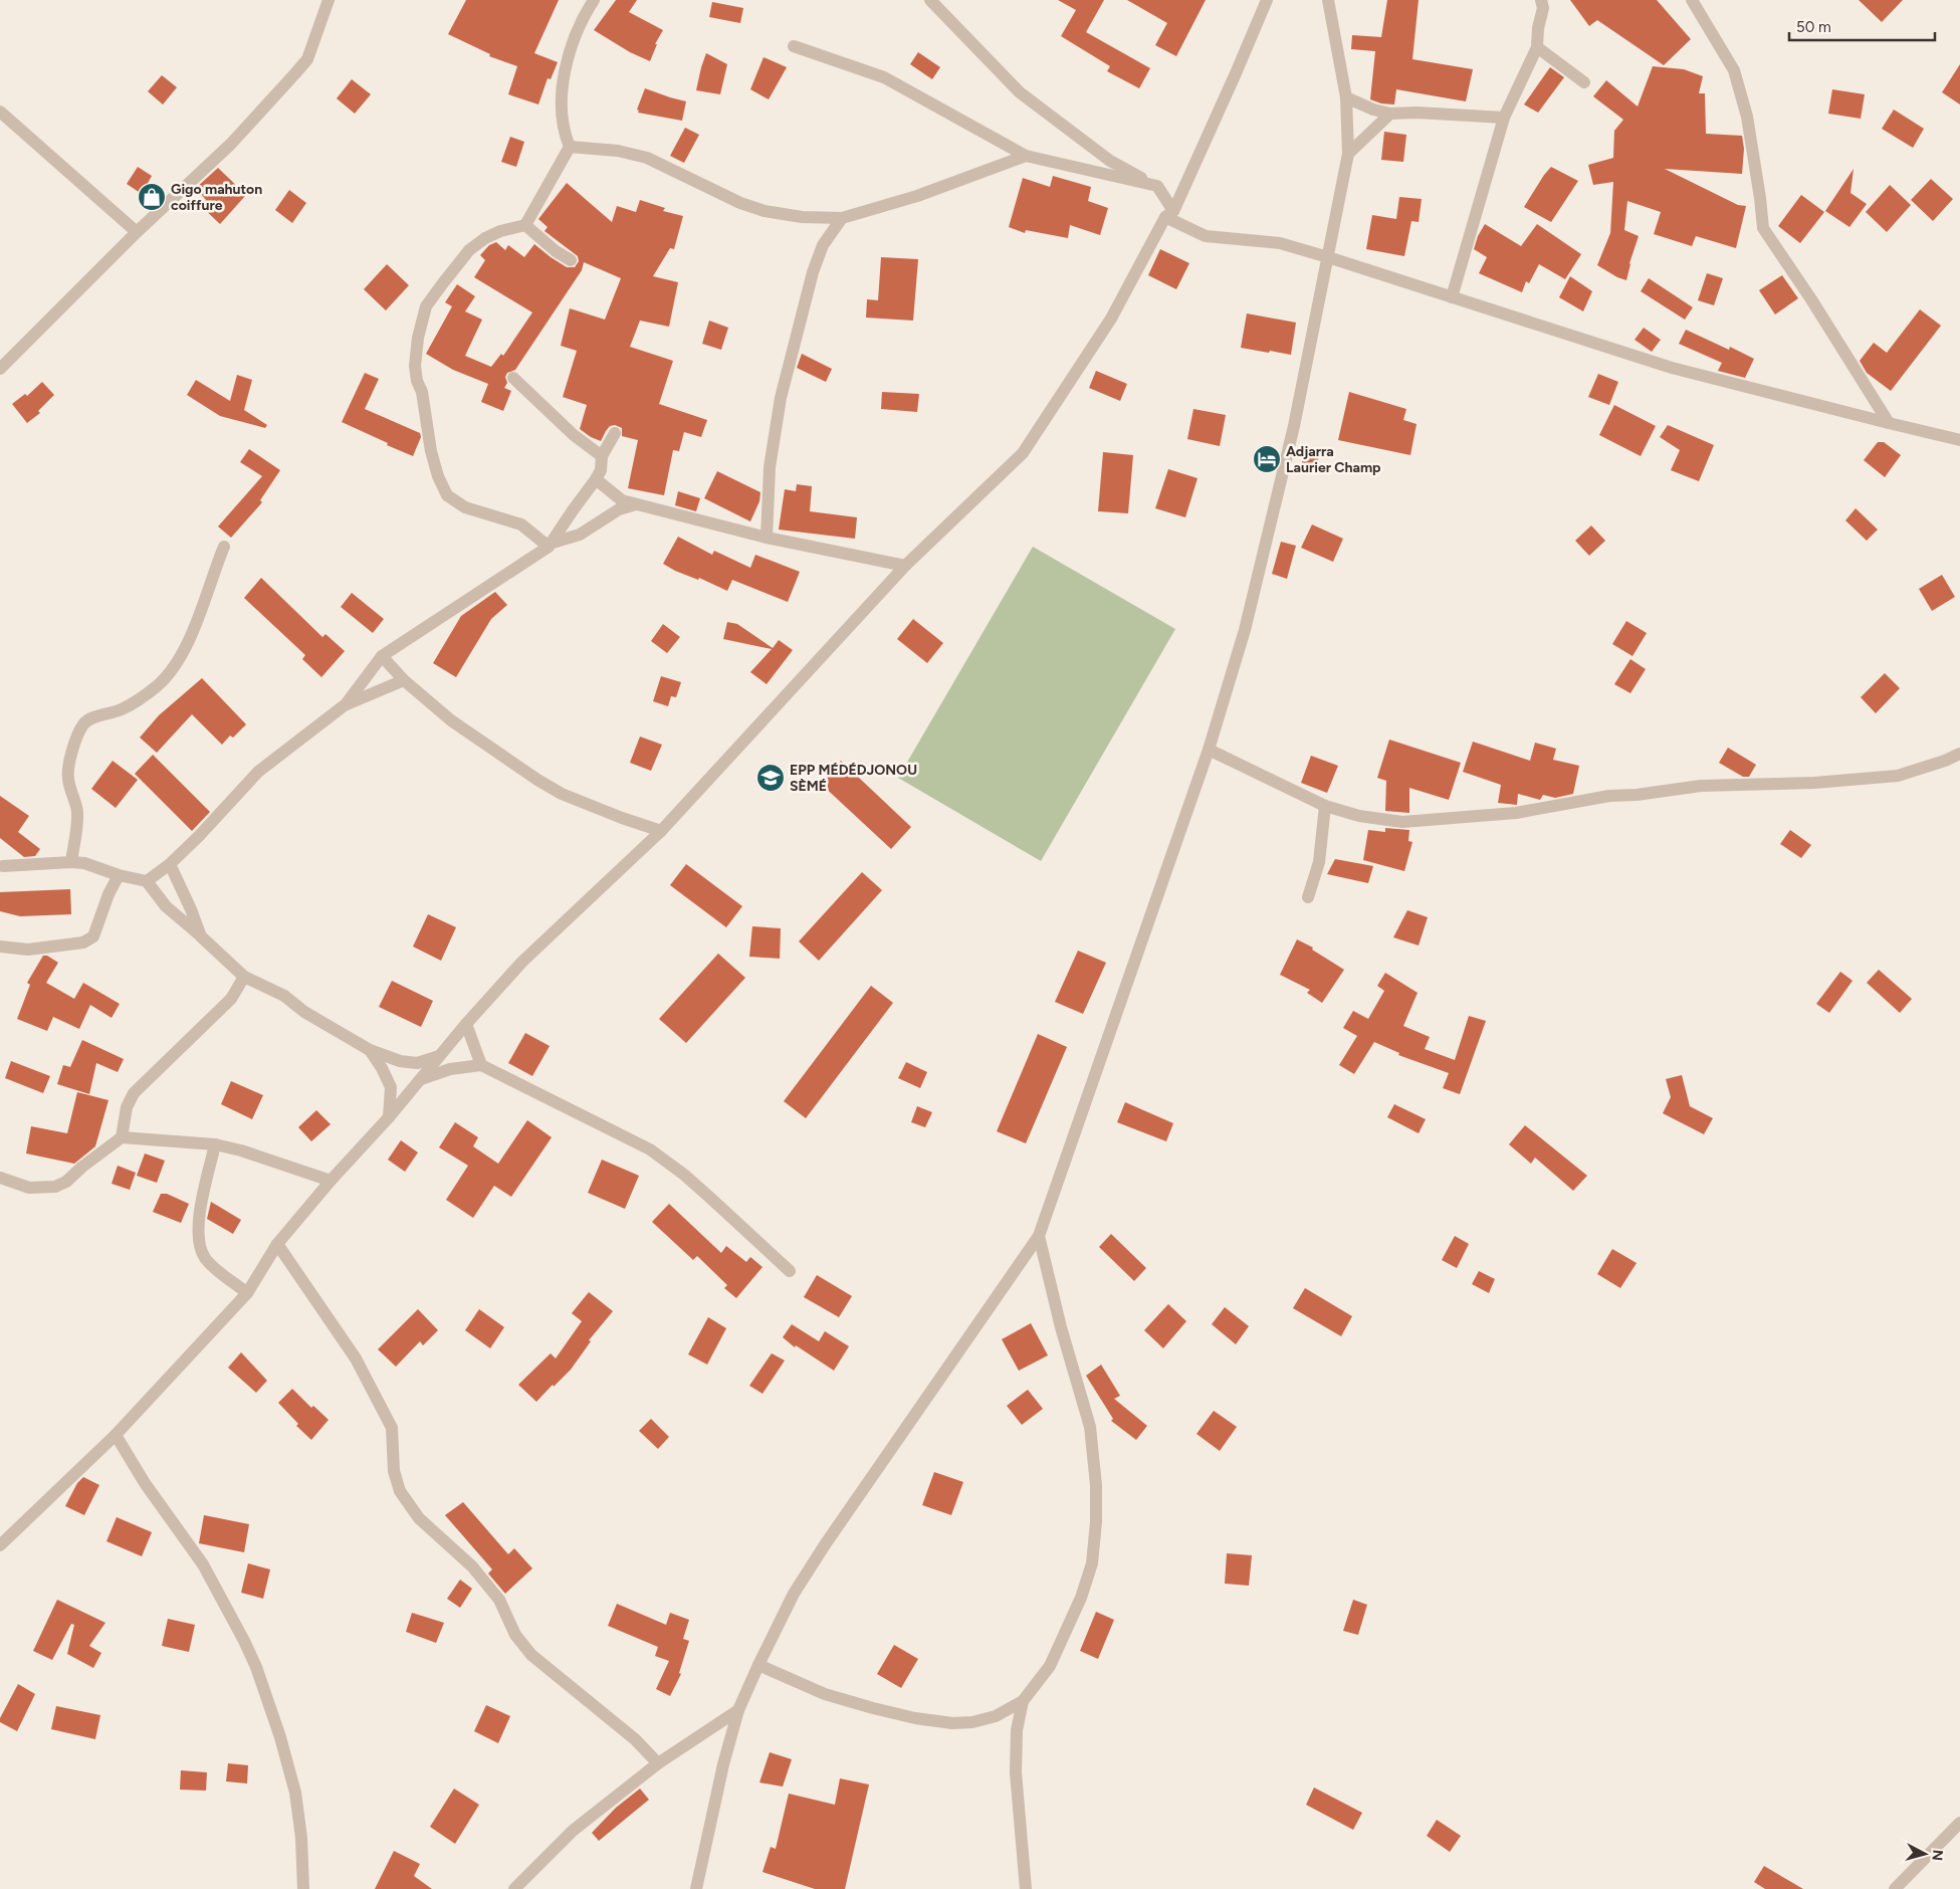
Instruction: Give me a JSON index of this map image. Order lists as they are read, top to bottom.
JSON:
{
  "places": {
    "shop": ["Gigo mahuton coiffure"],
    "hotel": ["Adjarra Laurier Champ"],
    "school or university": ["EPP MÉDÉDJONOU SÈMÉ"]
  },
  "scale_bar": "50 m",
  "north": "right"
}
